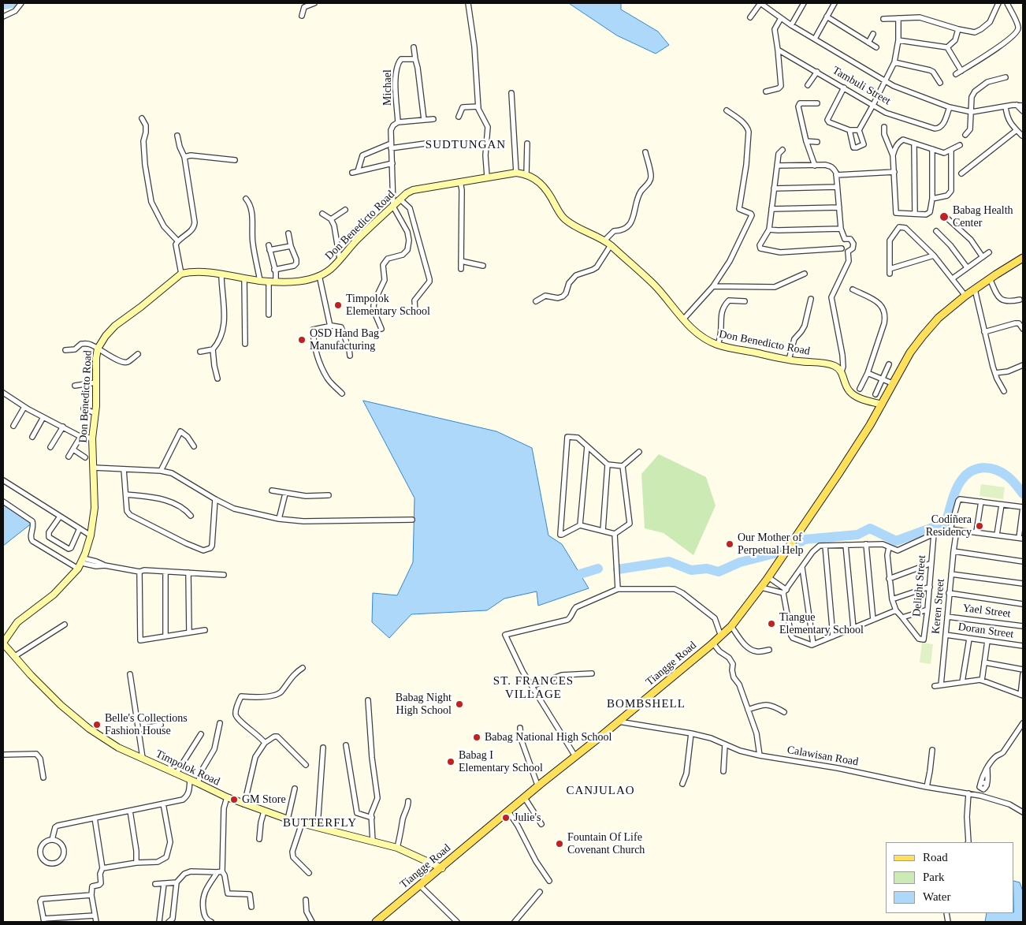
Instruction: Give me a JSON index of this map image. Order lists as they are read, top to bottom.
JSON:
{
  "streets": {
    "main road": ["Tiangge Road"],
    "street": [
      "Tambuli Street",
      "Michael",
      "Don Benedicto Road",
      "Delight Street",
      "Keren Street",
      "Yael Street",
      "Doran Street",
      "Calawisan Road",
      "Timpolok Road"
    ]
  },
  "crossings": [
    ["Don Benedicto Road", "Timpolok Road"],
    ["Keren Street", "Yael Street"],
    ["Keren Street", "Doran Street"],
    ["Tiangge Road", "Calawisan Road"],
    ["Tiangge Road", "Timpolok Road"]
  ],
  "districts": [
    "SUDTUNGAN",
    "ST. FRANCES VILLAGE",
    "BOMBSHELL",
    "CANJULAO",
    "BUTTERFLY"
  ],
  "places": [
    "Babag Health Center",
    "Timpolok Elementary School",
    "OSD Hand Bag Manufacturing",
    "Codiñera Residency",
    "Our Mother of Perpetual Help",
    "Tiangue Elementary School",
    "Babag Night High School",
    "Belle's Collections Fashion House",
    "Babag National High School",
    "Babag I Elementary School",
    "GM Store",
    "Julie's",
    "Fountain Of Life Covenant Church"
  ],
  "legend": ["Road", "Park", "Water"]
}
